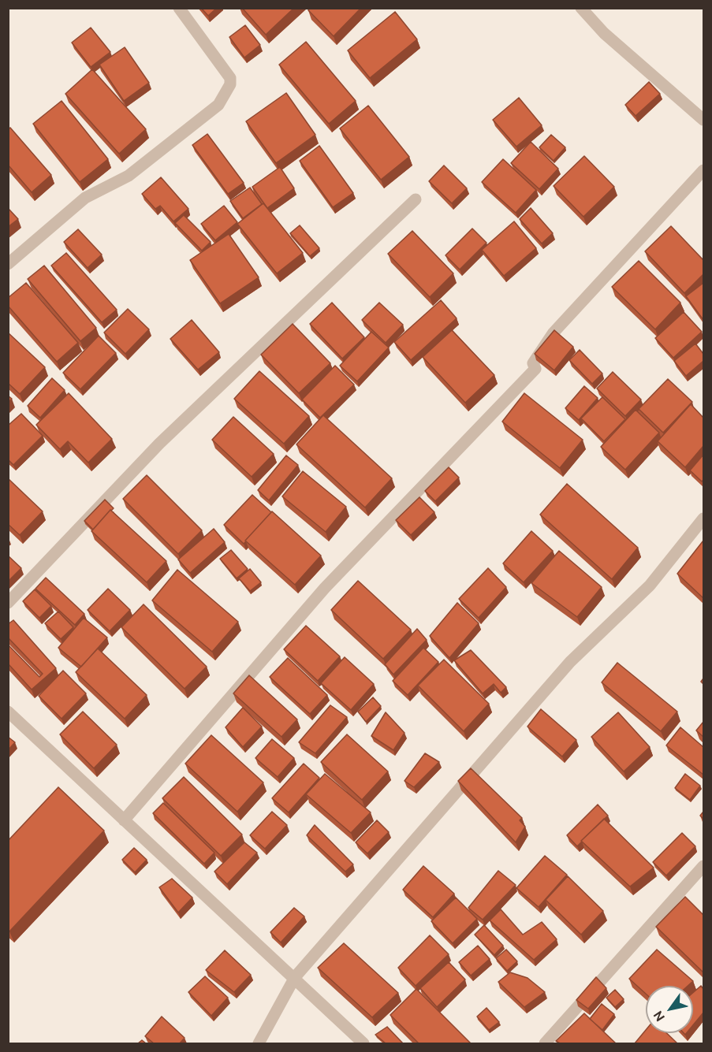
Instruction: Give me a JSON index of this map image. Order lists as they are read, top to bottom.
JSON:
{
  "north": "bottom left"
}
